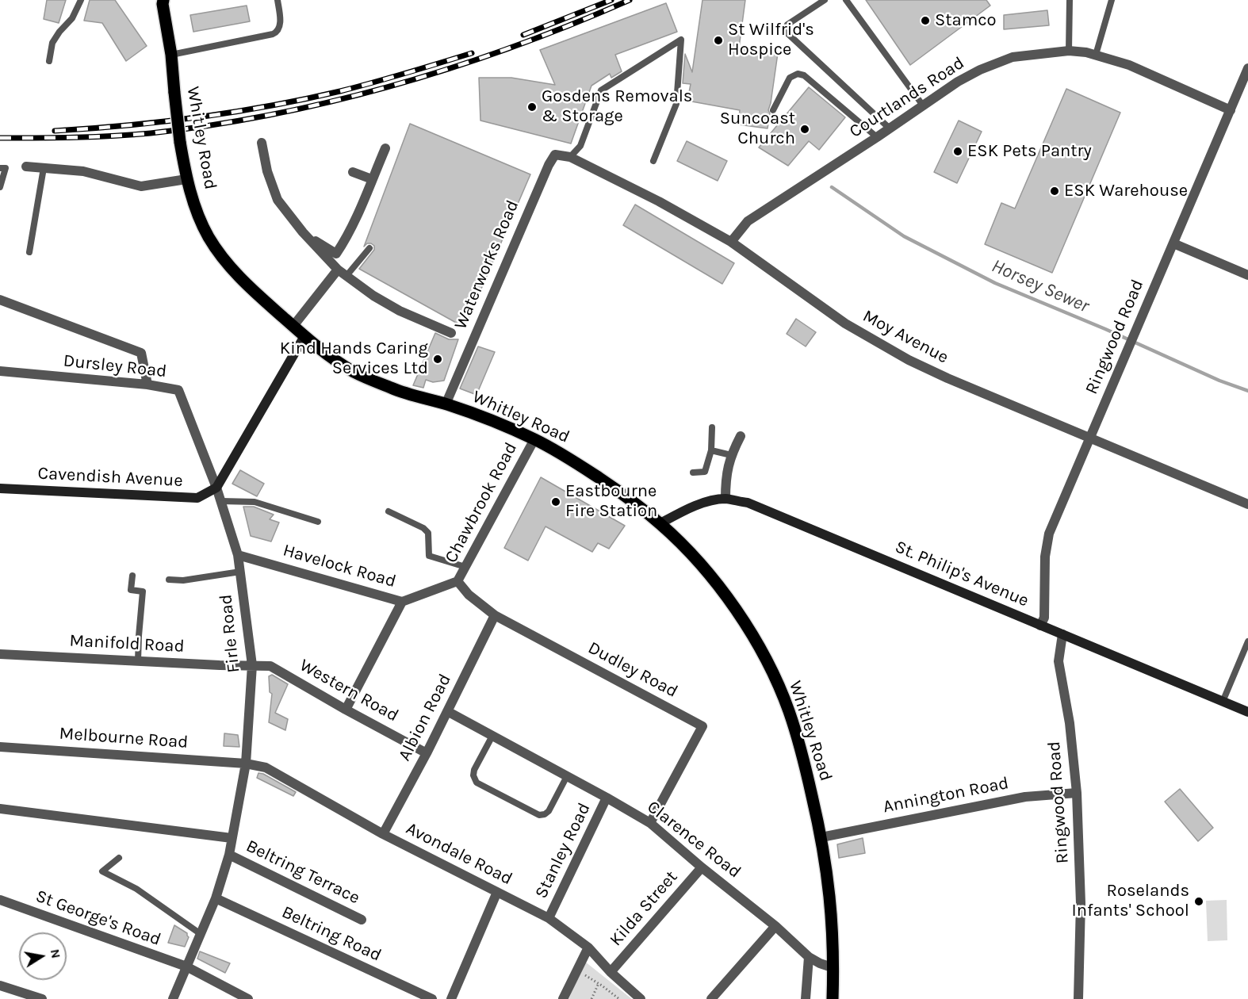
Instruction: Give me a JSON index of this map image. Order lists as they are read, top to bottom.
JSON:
{
  "streets": {
    "main road": ["Whitley Road"],
    "street": [
      "Courtlands Road",
      "Waterworks Road",
      "Moy Avenue",
      "Ringwood Road",
      "Dursley Road",
      "Cavendish Avenue",
      "Chawbrook Road",
      "Havelock Road",
      "St. Philip's Avenue",
      "Firle Road",
      "Manifold Road",
      "Dudley Road",
      "Western Road",
      "Albion Road",
      "Melbourne Road",
      "Annington Road",
      "Clarence Road",
      "Stanley Road",
      "Avondale Road",
      "Beltring Terrace",
      "Kilda Street",
      "St George's Road",
      "Beltring Road"
    ]
  },
  "crossings": [
    ["Courtlands Road", "Moy Avenue"],
    ["Courtlands Road", "Ringwood Road"],
    ["Whitley Road", "Waterworks Road"],
    ["Whitley Road", "Chawbrook Road"],
    ["Whitley Road", "St. Philip's Avenue"],
    ["Whitley Road", "Annington Road"],
    ["Whitley Road", "Clarence Road"],
    ["Waterworks Road", "Moy Avenue"],
    ["Moy Avenue", "Ringwood Road"],
    ["Ringwood Road", "St. Philip's Avenue"],
    ["Ringwood Road", "Annington Road"],
    ["Dursley Road", "Cavendish Avenue"],
    ["Dursley Road", "Firle Road"],
    ["Cavendish Avenue", "Firle Road"],
    ["Chawbrook Road", "Havelock Road"],
    ["Chawbrook Road", "Dudley Road"],
    ["Havelock Road", "Firle Road"],
    ["Havelock Road", "Dudley Road"],
    ["Firle Road", "Manifold Road"],
    ["Firle Road", "Western Road"],
    ["Firle Road", "Melbourne Road"],
    ["Firle Road", "Avondale Road"],
    ["Firle Road", "Beltring Terrace"],
    ["Firle Road", "St George's Road"],
    ["Firle Road", "Beltring Road"],
    ["Manifold Road", "Western Road"],
    ["Dudley Road", "Albion Road"],
    ["Dudley Road", "Clarence Road"],
    ["Western Road", "Albion Road"],
    ["Albion Road", "Clarence Road"],
    ["Albion Road", "Avondale Road"],
    ["Melbourne Road", "Avondale Road"],
    ["Clarence Road", "Stanley Road"],
    ["Clarence Road", "Kilda Street"],
    ["Stanley Road", "Avondale Road"],
    ["Avondale Road", "Kilda Street"]
  ],
  "water": ["Horsey Sewer"],
  "places": [
    "Stamco",
    "St Wilfrid's Hospice",
    "Gosdens Removals & Storage",
    "Suncoast Church",
    "ESK Pets Pantry",
    "ESK Warehouse",
    "Kind Hands Caring Services Ltd",
    "Eastbourne Fire Station",
    "Roselands Infants' School"
  ],
  "north": "right"
}
